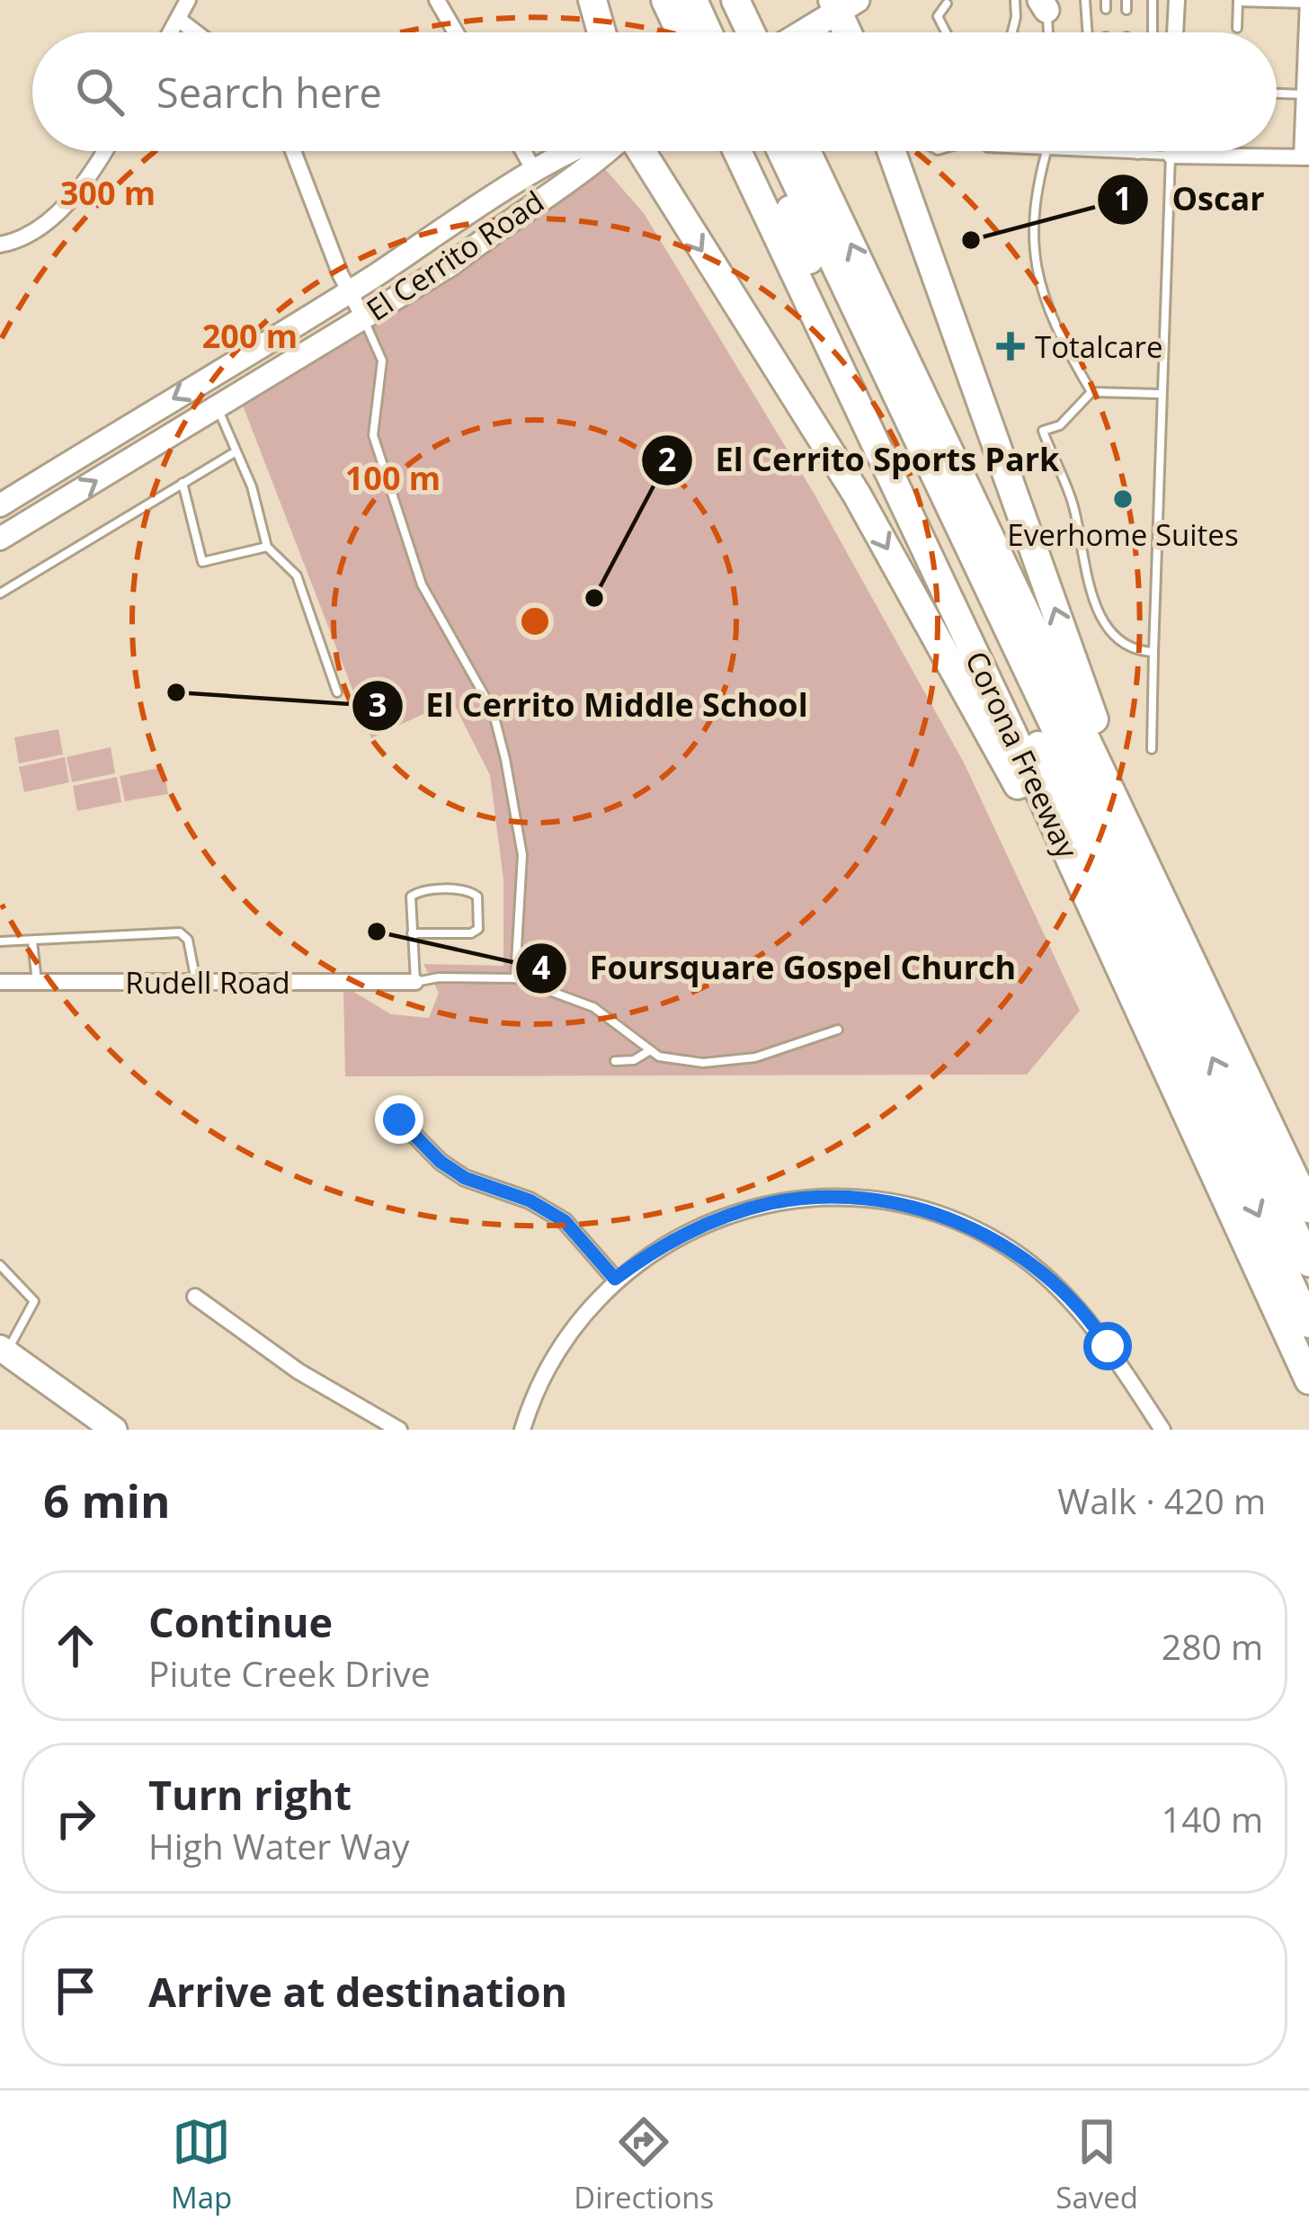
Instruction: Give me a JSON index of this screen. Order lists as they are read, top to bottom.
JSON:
{
  "streets": {
    "highway": ["Corona Freeway"],
    "main road": ["El Cerrito Road"],
    "street": ["Rudell Road"]
  },
  "places": {
    "other": [
      "Oscar",
      "Everhome Suites",
      "El Cerrito Sports Park",
      "El Cerrito Middle School",
      "Foursquare Gospel Church"
    ],
    "health": ["Totalcare"]
  },
  "page": {
    "search": "Search here",
    "heading": ["6 min", "Walk · 420 m"],
    "list": [
      ["Continue", "Piute Creek Drive", "280 m"],
      ["Turn right", "High Water Way", "140 m"],
      "Arrive at destination"
    ],
    "nav": ["Map", "Directions", "Saved"]
  },
  "rings": ["300 m", "200 m", "100 m"]
}
